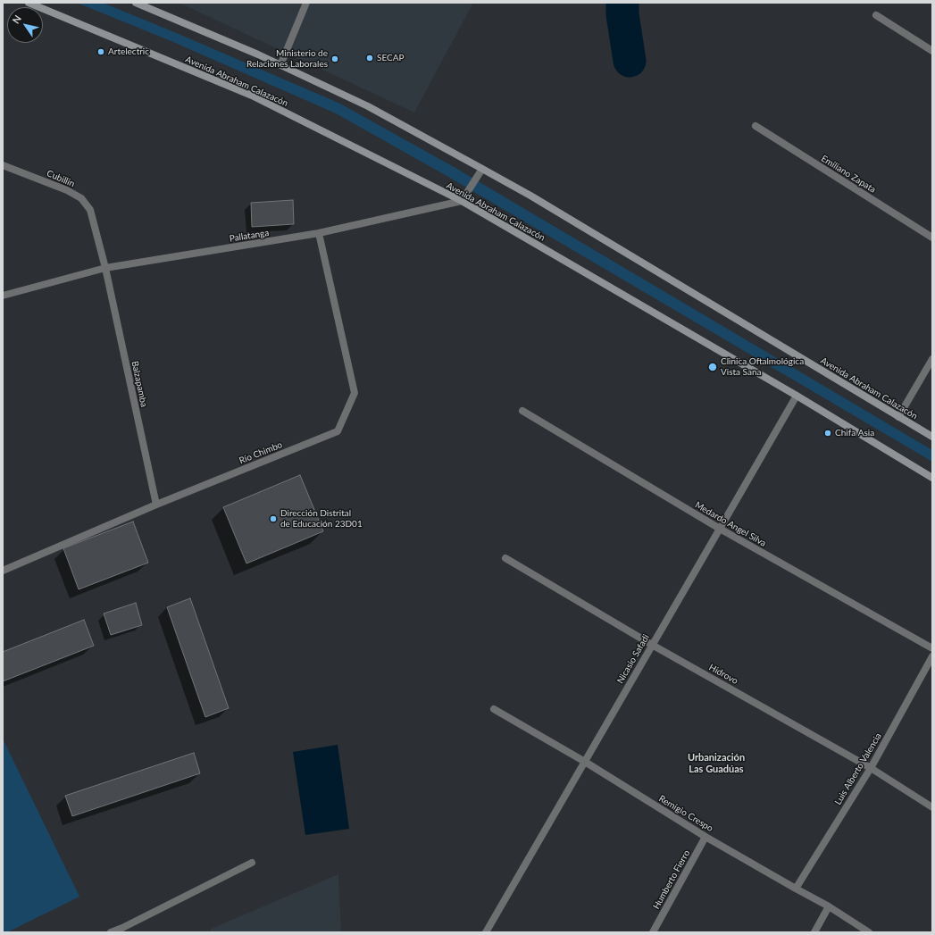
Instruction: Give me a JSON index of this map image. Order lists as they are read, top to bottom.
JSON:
{
  "streets": {
    "main road": ["Avenida Abraham Calazacón"],
    "street": [
      "Emiliano Zapata",
      "Cubillin",
      "Pallatanga",
      "Balzapamba",
      "Río Chimbo",
      "Medardo Angel Silva",
      "Nicasio Safadi",
      "Hidrovo",
      "Luis Alberto Valencia",
      "Remigio Crespo",
      "Humberto Fierro"
    ]
  },
  "crossings": [
    ["Avenida Abraham Calazacón", "Pallatanga"],
    ["Avenida Abraham Calazacón", "Nicasio Safadi"],
    ["Cubillin", "Pallatanga"],
    ["Cubillin", "Balzapamba"],
    ["Pallatanga", "Balzapamba"],
    ["Pallatanga", "Río Chimbo"],
    ["Balzapamba", "Río Chimbo"],
    ["Medardo Angel Silva", "Nicasio Safadi"],
    ["Nicasio Safadi", "Hidrovo"],
    ["Nicasio Safadi", "Remigio Crespo"],
    ["Hidrovo", "Luis Alberto Valencia"],
    ["Luis Alberto Valencia", "Remigio Crespo"],
    ["Remigio Crespo", "Humberto Fierro"]
  ],
  "districts": ["Urbanización Las Guadúas"],
  "places": [
    "Artelectric",
    "SECAP",
    "Ministerio de Relaciones Laborales",
    "Clìnica Oftalmológica Vista Sana",
    "Chifa Asia",
    "Dirección Distrital de Educación 23D01"
  ],
  "north": "top left"
}
